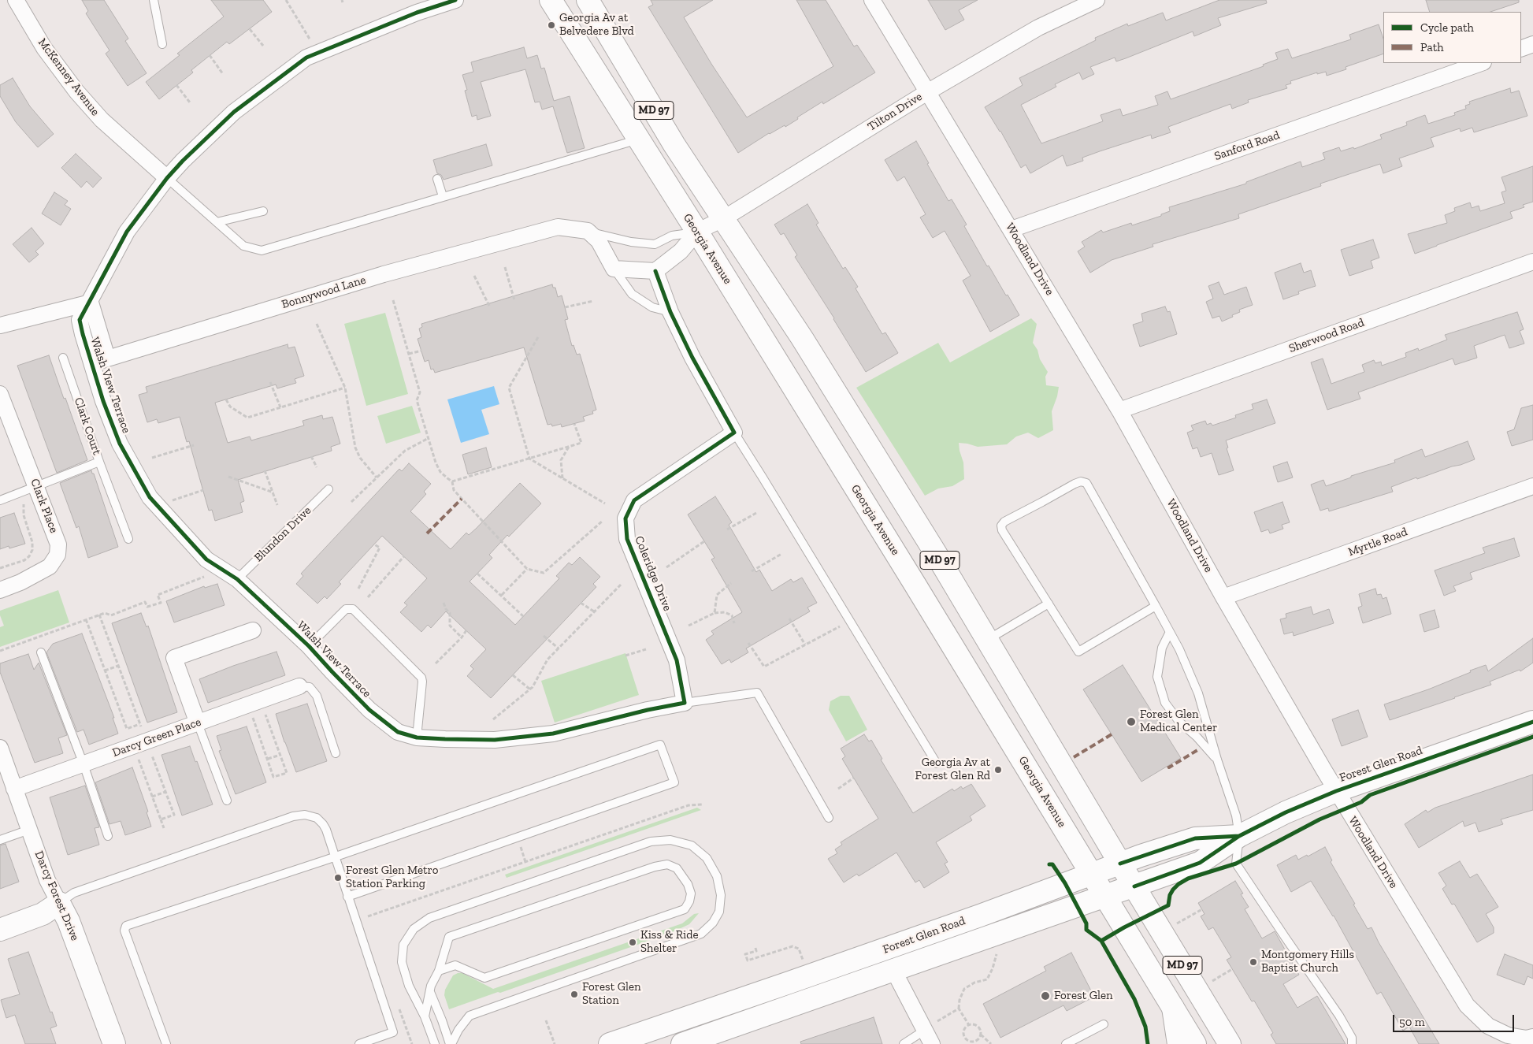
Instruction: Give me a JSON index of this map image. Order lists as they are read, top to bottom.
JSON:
{
  "streets": {
    "main road": [
      "MD 97",
      "Georgia Avenue",
      "Forest Glen Road",
      "Darcy Forest Drive"
    ],
    "street": [
      "McKenney Avenue",
      "Tilton Drive",
      "Sanford Road",
      "Woodland Drive",
      "Bonnywood Lane",
      "Sherwood Road",
      "Walsh View Terrace",
      "Clark Place",
      "Myrtle Road",
      "Coleridge Drive",
      "Darcy Green Place"
    ],
    "lane": ["Clark Court", "Blundon Drive"]
  },
  "crossings": [
    ["MD 97", "Tilton Drive"],
    ["MD 97", "Forest Glen Road"],
    ["Tilton Drive", "Georgia Avenue"],
    ["Tilton Drive", "Woodland Drive"],
    ["Sanford Road", "Woodland Drive"],
    ["Georgia Avenue", "Forest Glen Road"],
    ["Woodland Drive", "Sherwood Road"],
    ["Woodland Drive", "Myrtle Road"],
    ["Woodland Drive", "Forest Glen Road"],
    ["Bonnywood Lane", "Walsh View Terrace"],
    ["Walsh View Terrace", "Blundon Drive"],
    ["Walsh View Terrace", "Coleridge Drive"],
    ["Clark Court", "Clark Place"],
    ["Darcy Green Place", "Darcy Forest Drive"]
  ],
  "places": [
    "Georgia Av at Belvedere Blvd",
    "Forest Glen Medical Center",
    "Georgia Av at Forest Glen Rd",
    "Forest Glen Metro Station Parking",
    "Kiss & Ride Shelter",
    "Montgomery Hills Baptist Church",
    "Forest Glen Station",
    "Forest Glen"
  ],
  "legend": ["Cycle path", "Path"],
  "scale_bar": "50 m"
}
